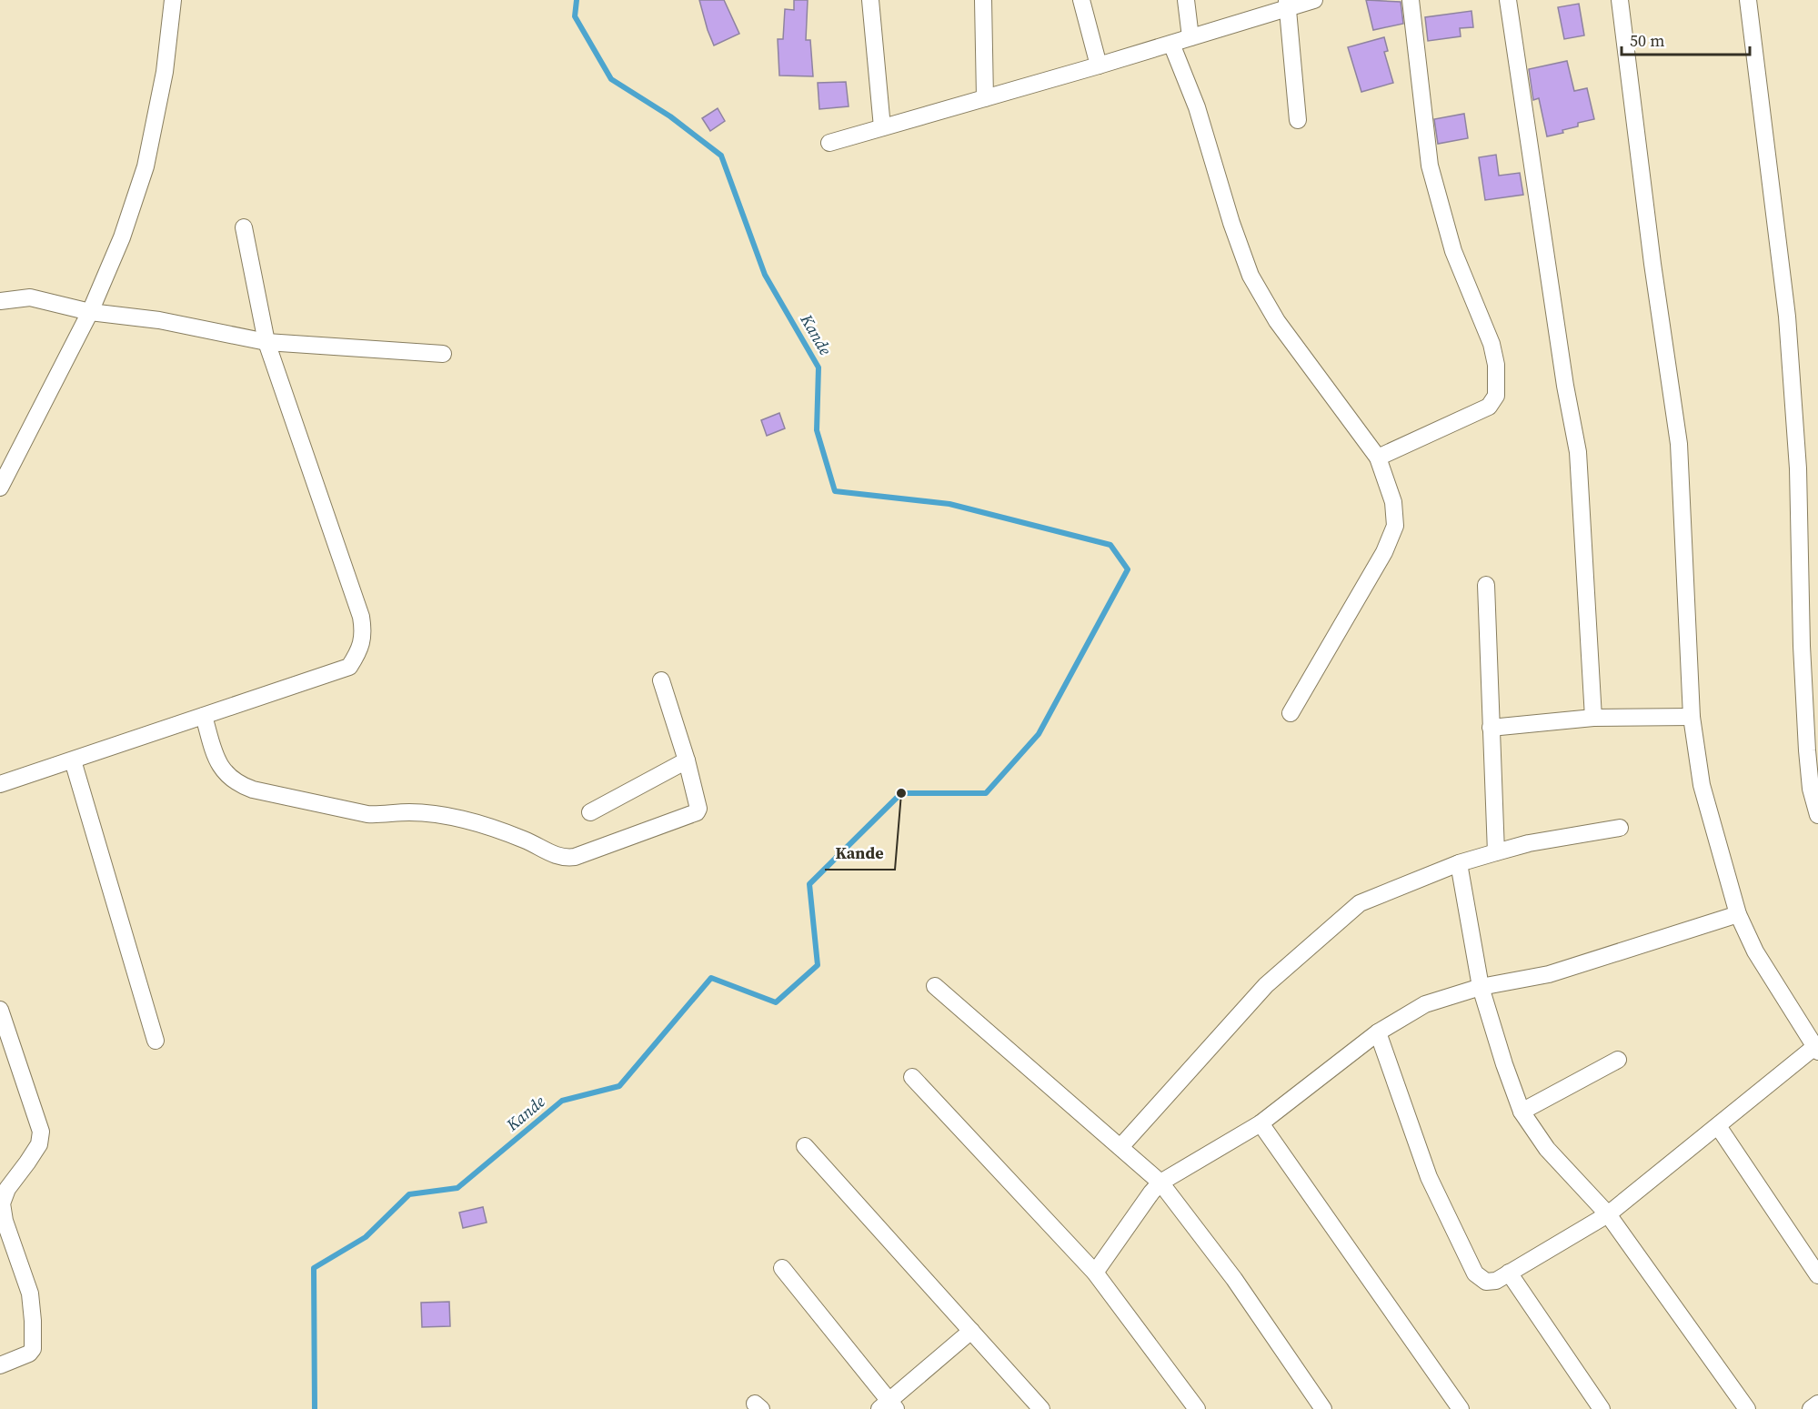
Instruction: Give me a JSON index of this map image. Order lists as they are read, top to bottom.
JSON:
{
  "water": ["Kande"],
  "places": ["Kande"],
  "scale_bar": "50 m"
}
